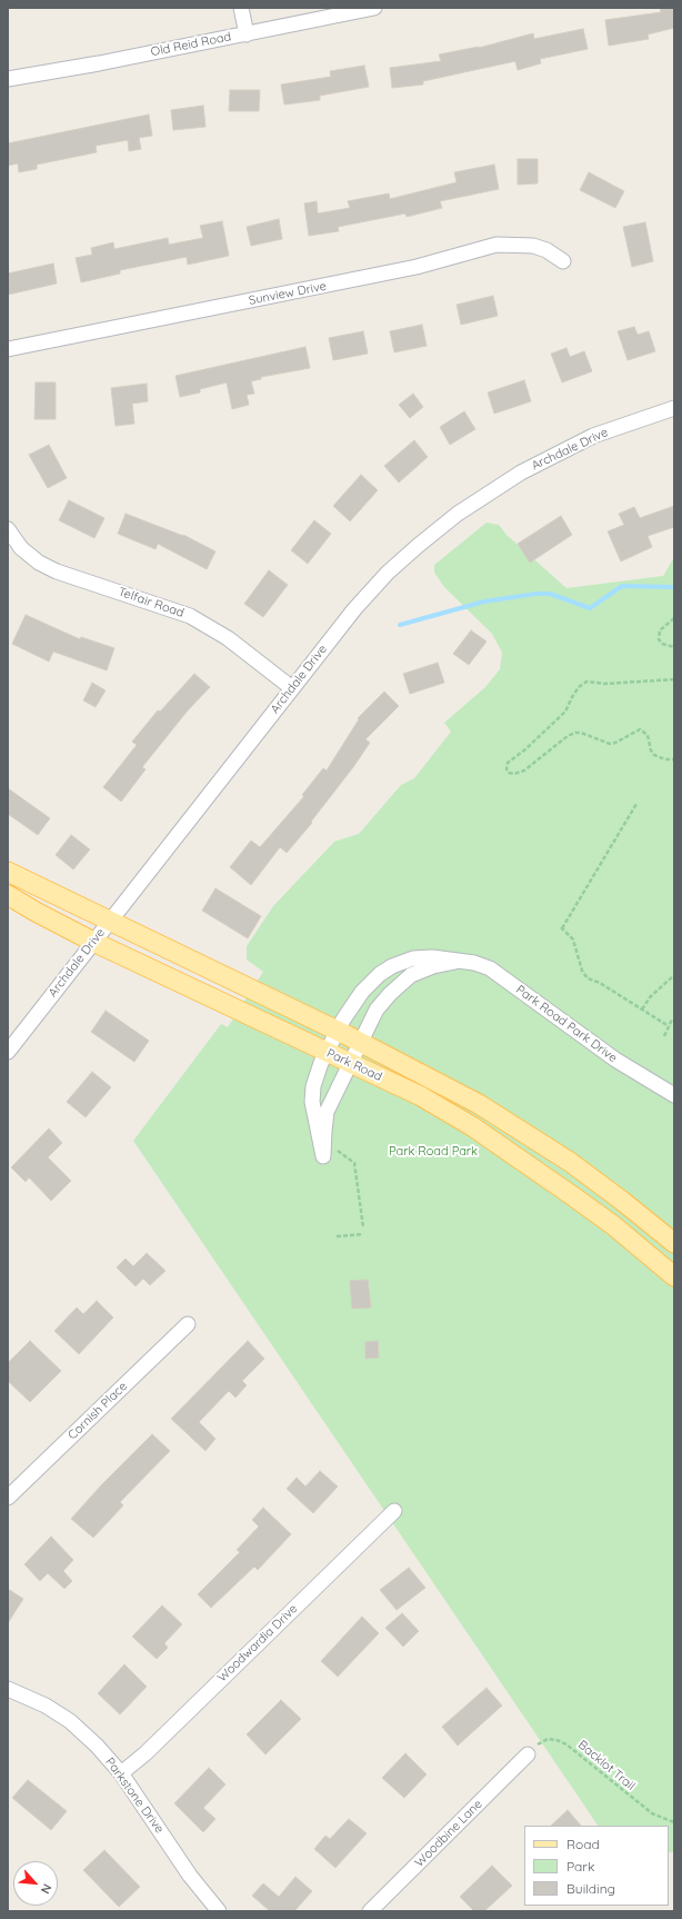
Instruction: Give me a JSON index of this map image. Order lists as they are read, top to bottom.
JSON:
{
  "streets": {
    "main road": ["Park Road"],
    "street": [
      "Old Reid Road",
      "Sunview Drive",
      "Archdale Drive",
      "Telfair Road",
      "Park Road Park Drive",
      "Cornish Place",
      "Woodwardia Drive",
      "Parkstone Drive",
      "Woodbine Lane"
    ],
    "path": ["Backlot Trail"]
  },
  "crossings": [
    ["Archdale Drive", "Telfair Road"],
    ["Archdale Drive", "Park Road"],
    ["Park Road Park Drive", "Park Road"],
    ["Woodwardia Drive", "Parkstone Drive"],
    ["Backlot Trail", "Woodbine Lane"]
  ],
  "parks": ["Park Road Park"],
  "legend": ["Road", "Park", "Building"],
  "north": "bottom right"
}
